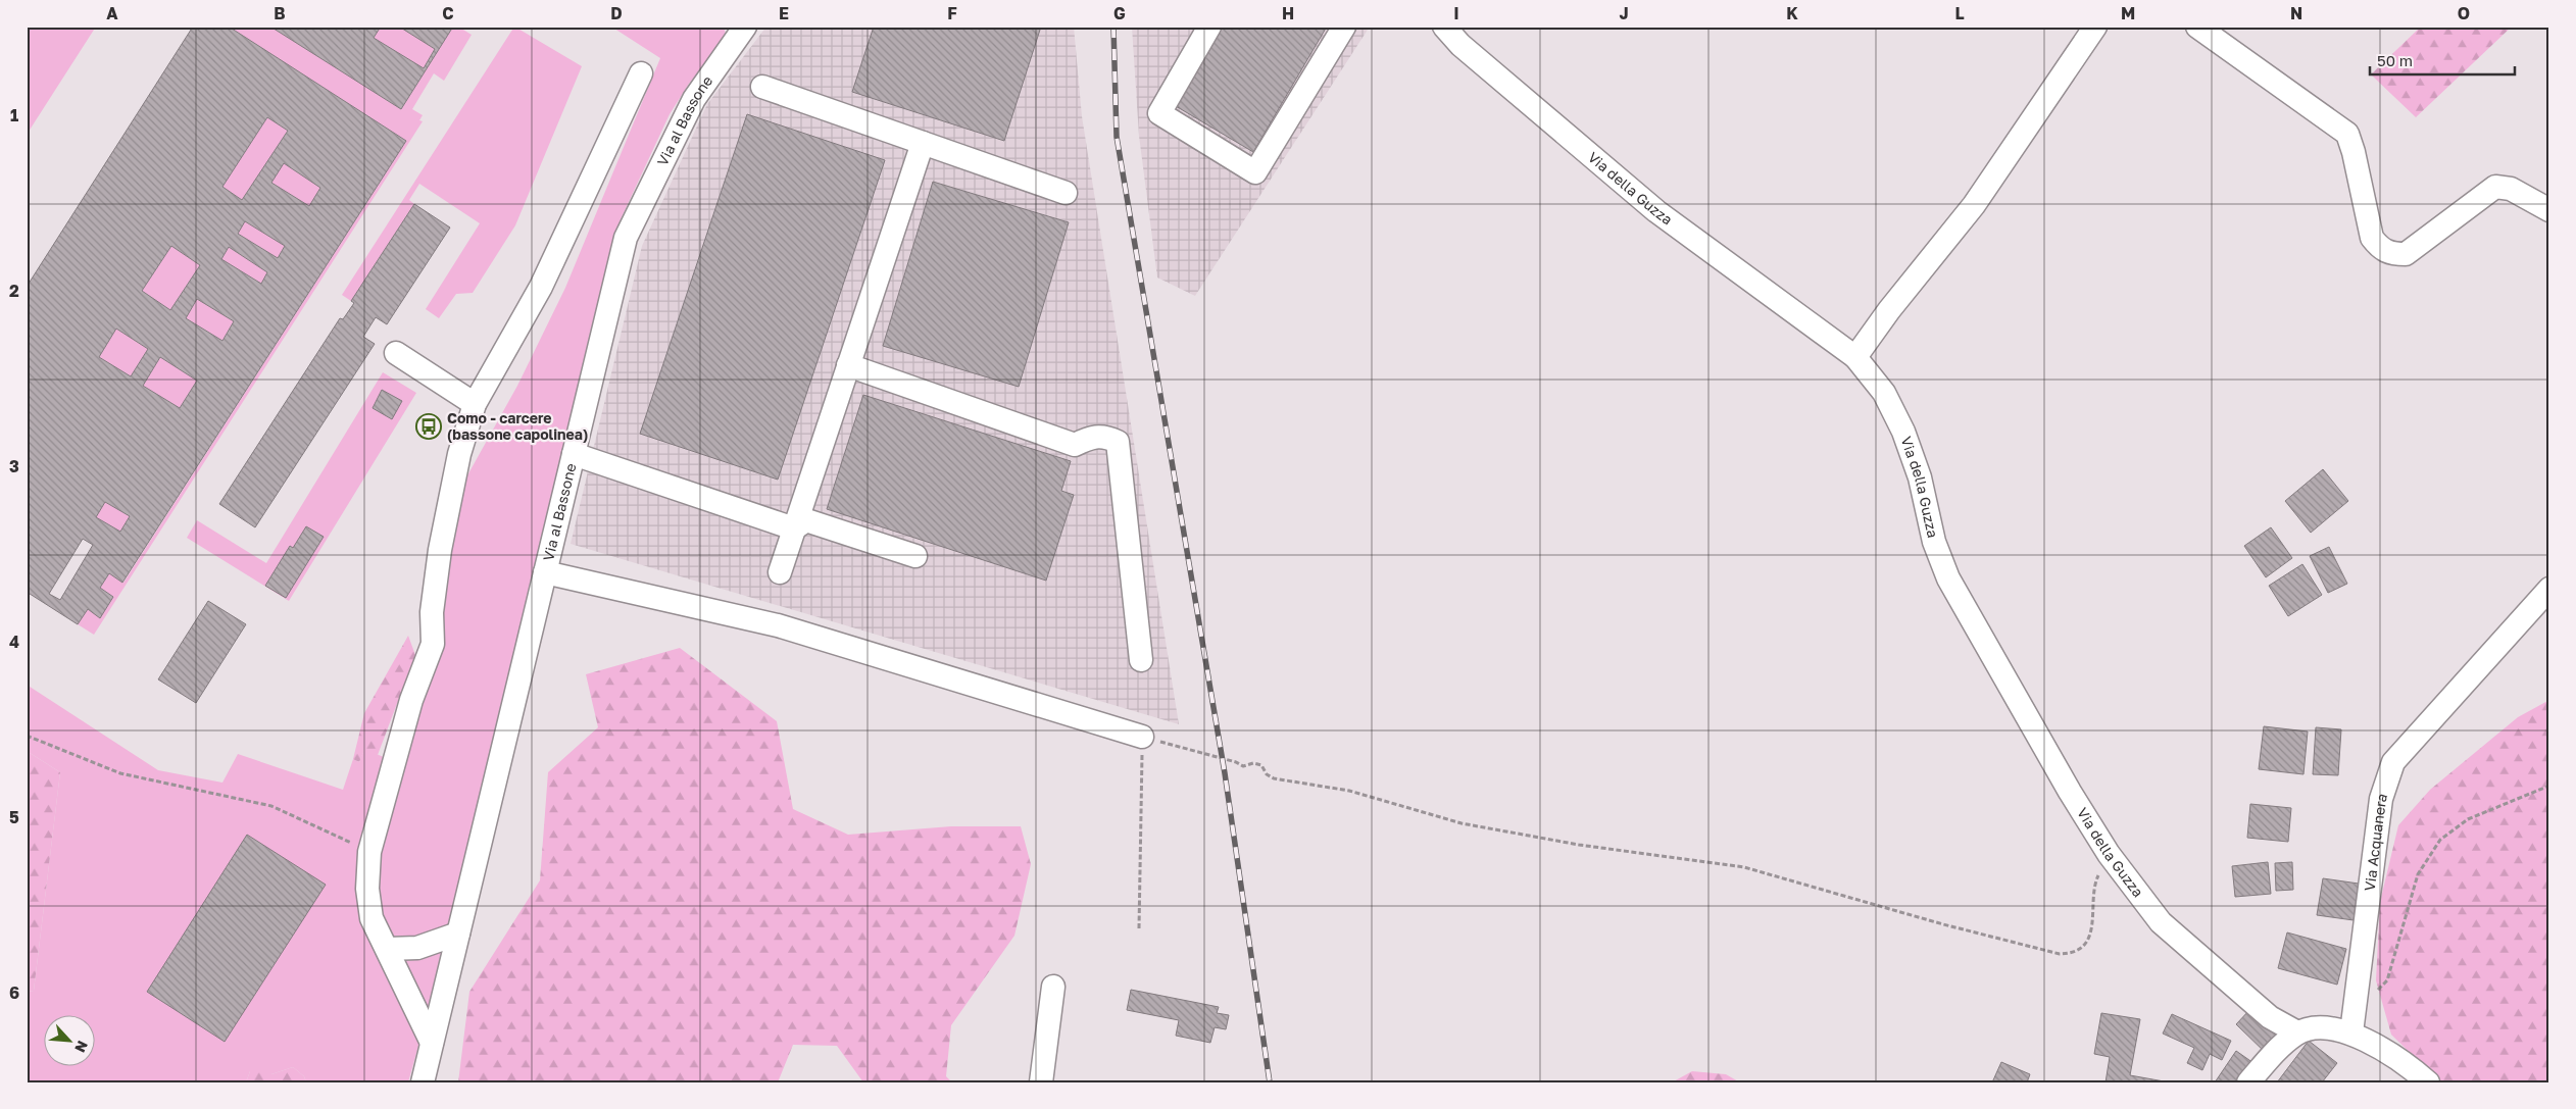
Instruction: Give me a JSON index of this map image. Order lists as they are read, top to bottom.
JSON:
{
  "streets": {
    "street": ["Via al Bassone", "Via della Guzza", "Via Acquanera"]
  },
  "places": {
    "bus stop": ["Como - carcere (bassone capolinea)"]
  },
  "scale_bar": "50 m",
  "north": "bottom right",
  "grid": {
    "columns": [
      "A",
      "B",
      "C",
      "D",
      "E",
      "F",
      "G",
      "H",
      "I",
      "J",
      "K",
      "L",
      "M",
      "N",
      "O"
    ],
    "rows": [
      "1",
      "2",
      "3",
      "4",
      "5",
      "6"
    ]
  }
}
